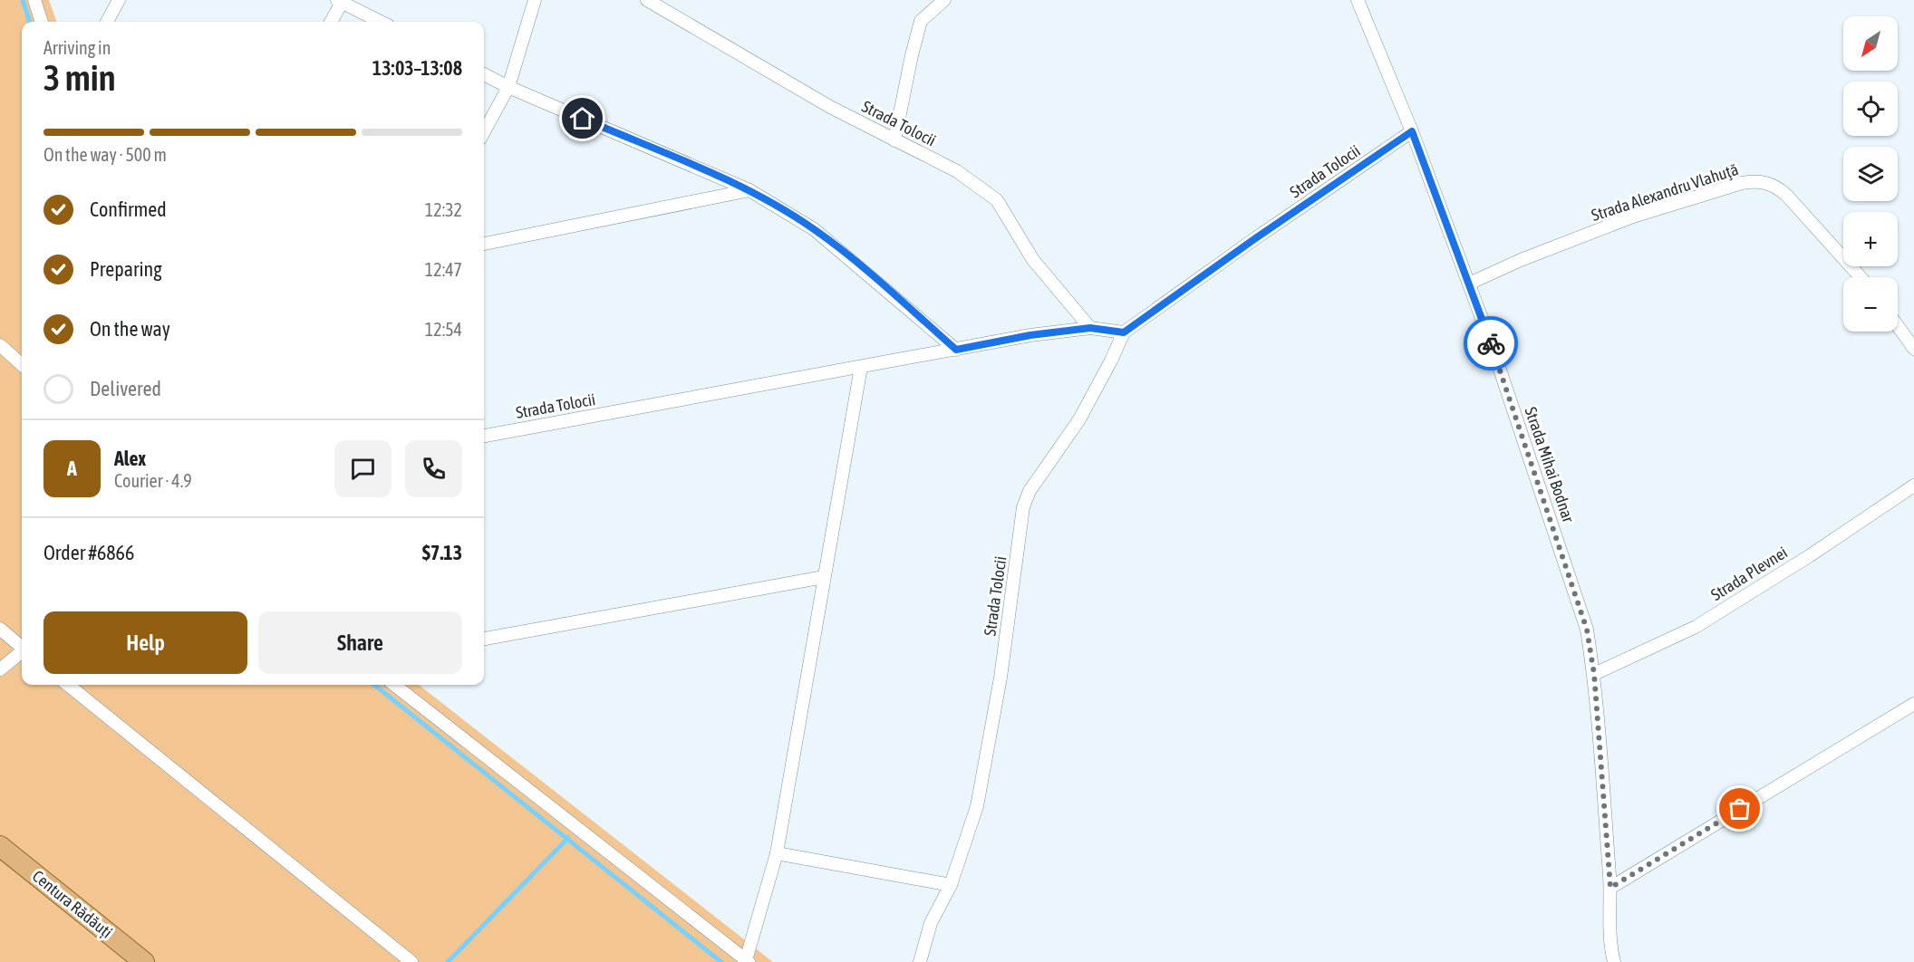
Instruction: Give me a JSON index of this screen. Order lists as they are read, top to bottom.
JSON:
{
  "streets": {
    "main road": ["Centura Rădăuți"],
    "street": [
      "Strada Tolocii",
      "Strada Alexandru Vlahuţă",
      "Strada Mihai Bodnar",
      "Strada Plevnei"
    ]
  },
  "crossings": [
    ["Strada Tolocii", "Strada Mihai Bodnar"],
    ["Strada Alexandru Vlahuţă", "Strada Mihai Bodnar"],
    ["Strada Mihai Bodnar", "Strada Plevnei"]
  ],
  "north": "bottom left",
  "page": {
    "map_buttons": ["+", "−"],
    "heading": ["3 min", "Arriving in", "13:03–13:08"],
    "panel": [
      "Alex",
      "Courier · 4.9",
      "Order #6866",
      "$7.13"
    ],
    "bar": "On the way · 500 m",
    "list": [
      ["Confirmed", "12:32"],
      ["Preparing", "12:47"],
      ["On the way", "12:54"],
      "Delivered"
    ],
    "round": "A",
    "buttons": ["Help", "Share"]
  }
}
